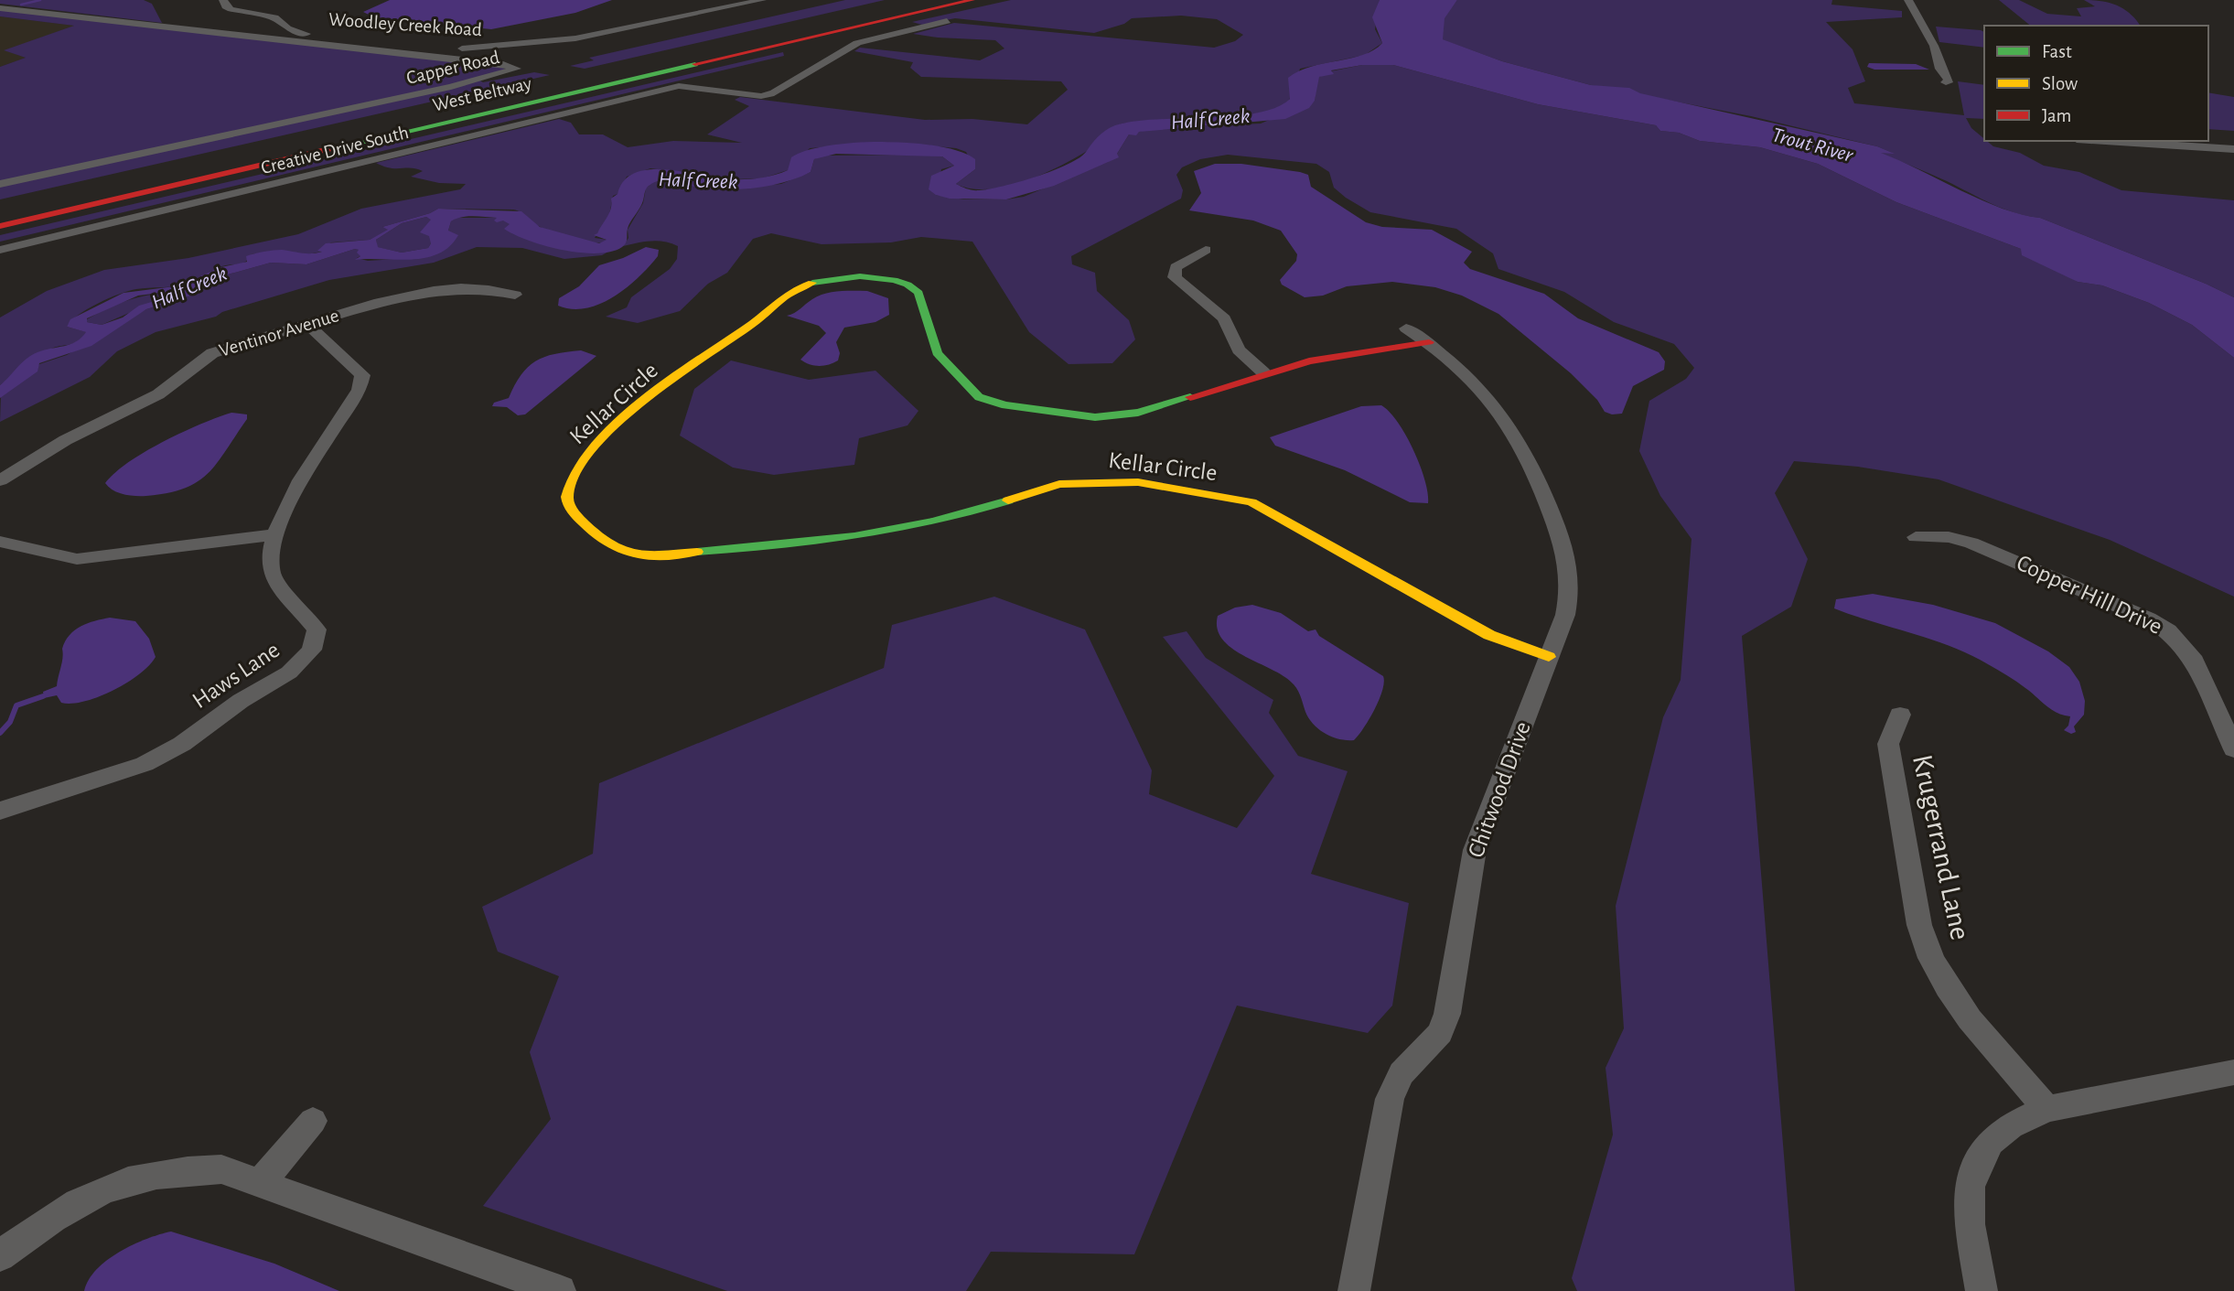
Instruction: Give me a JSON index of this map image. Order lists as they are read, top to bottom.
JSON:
{
  "streets": {
    "main road": ["West Beltway", "Kellar Circle"],
    "street": [
      "Woodley Creek Road",
      "Capper Road",
      "Creative Drive South",
      "Ventinor Avenue",
      "Copper Hill Drive",
      "Haws Lane",
      "Chitwood Drive",
      "Krugerrand Lane"
    ]
  },
  "crossings": [
    ["Ventinor Avenue", "Haws Lane"],
    ["Kellar Circle", "Chitwood Drive"]
  ],
  "water": ["Half Creek", "Trout River"],
  "legend": ["Fast", "Slow", "Jam"]
}
